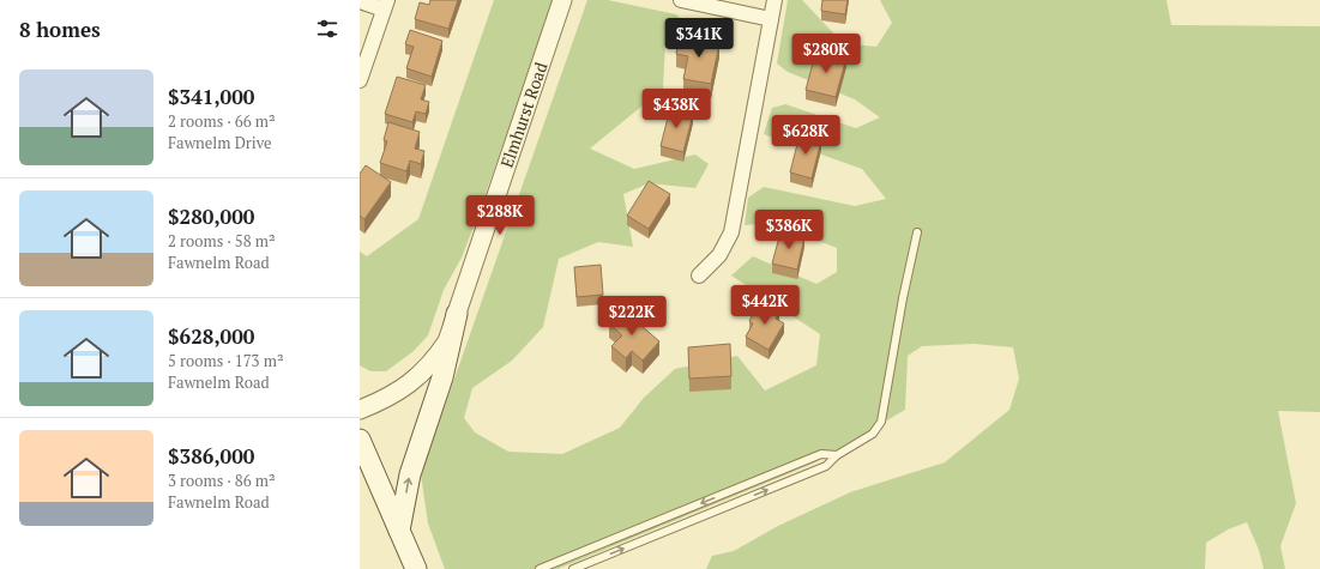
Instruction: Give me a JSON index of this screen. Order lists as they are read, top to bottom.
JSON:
{
  "streets": {
    "street": ["Elmhurst Road"]
  },
  "page": {
    "heading": "8 homes",
    "price": [
      "$341K",
      "$280K",
      "$438K",
      "$628K",
      "$288K",
      "$386K",
      "$442K",
      "$222K"
    ],
    "list": [
      {
        "name": "$341,000",
        "note": "2 rooms · 66 m² · Fawnelm Drive"
      },
      {
        "name": "$280,000",
        "note": "2 rooms · 58 m² · Fawnelm Road"
      },
      {
        "name": "$628,000",
        "note": "5 rooms · 173 m² · Fawnelm Road"
      },
      {
        "name": "$386,000",
        "note": "3 rooms · 86 m² · Fawnelm Road"
      }
    ]
  }
}
